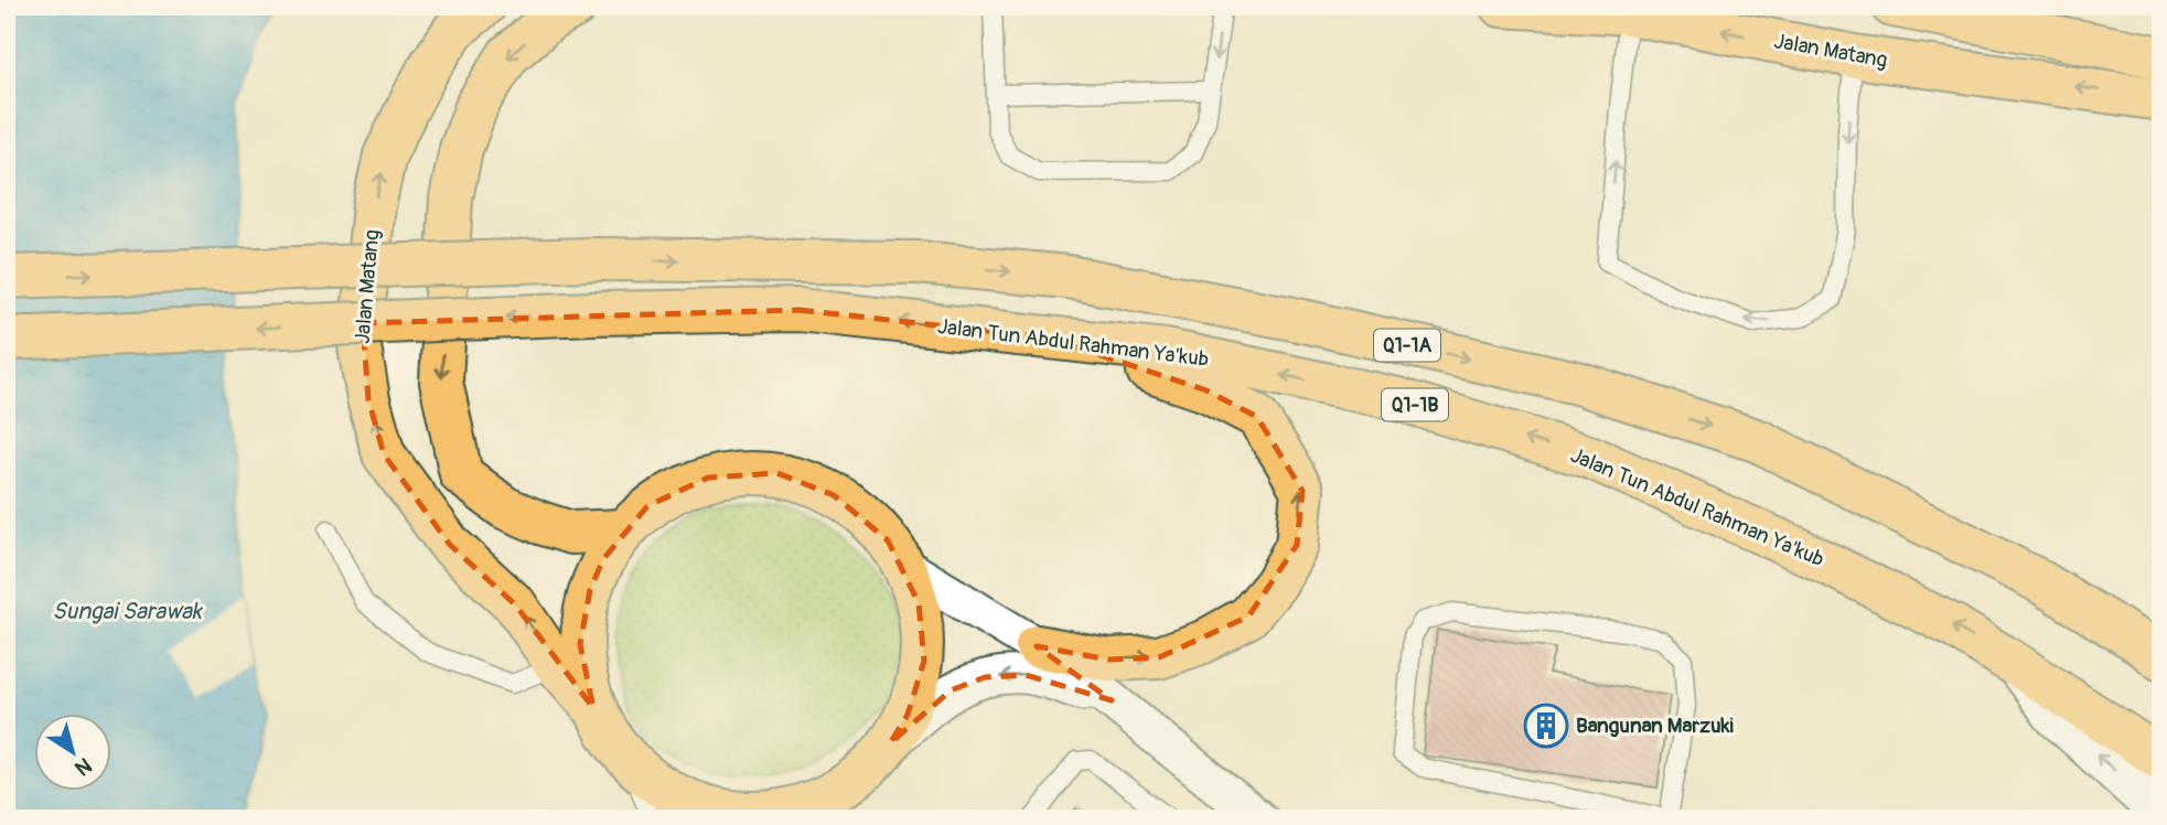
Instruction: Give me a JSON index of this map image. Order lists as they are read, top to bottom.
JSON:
{
  "streets": {
    "main road": [
      "Jalan Matang",
      "Jalan Tun Abdul Rahman Ya'kub",
      "Q1-1A",
      "Q1-1B"
    ]
  },
  "water": ["Sungai Sarawak"],
  "places": {
    "building": ["Bangunan Marzuki"]
  },
  "north": "bottom right"
}
